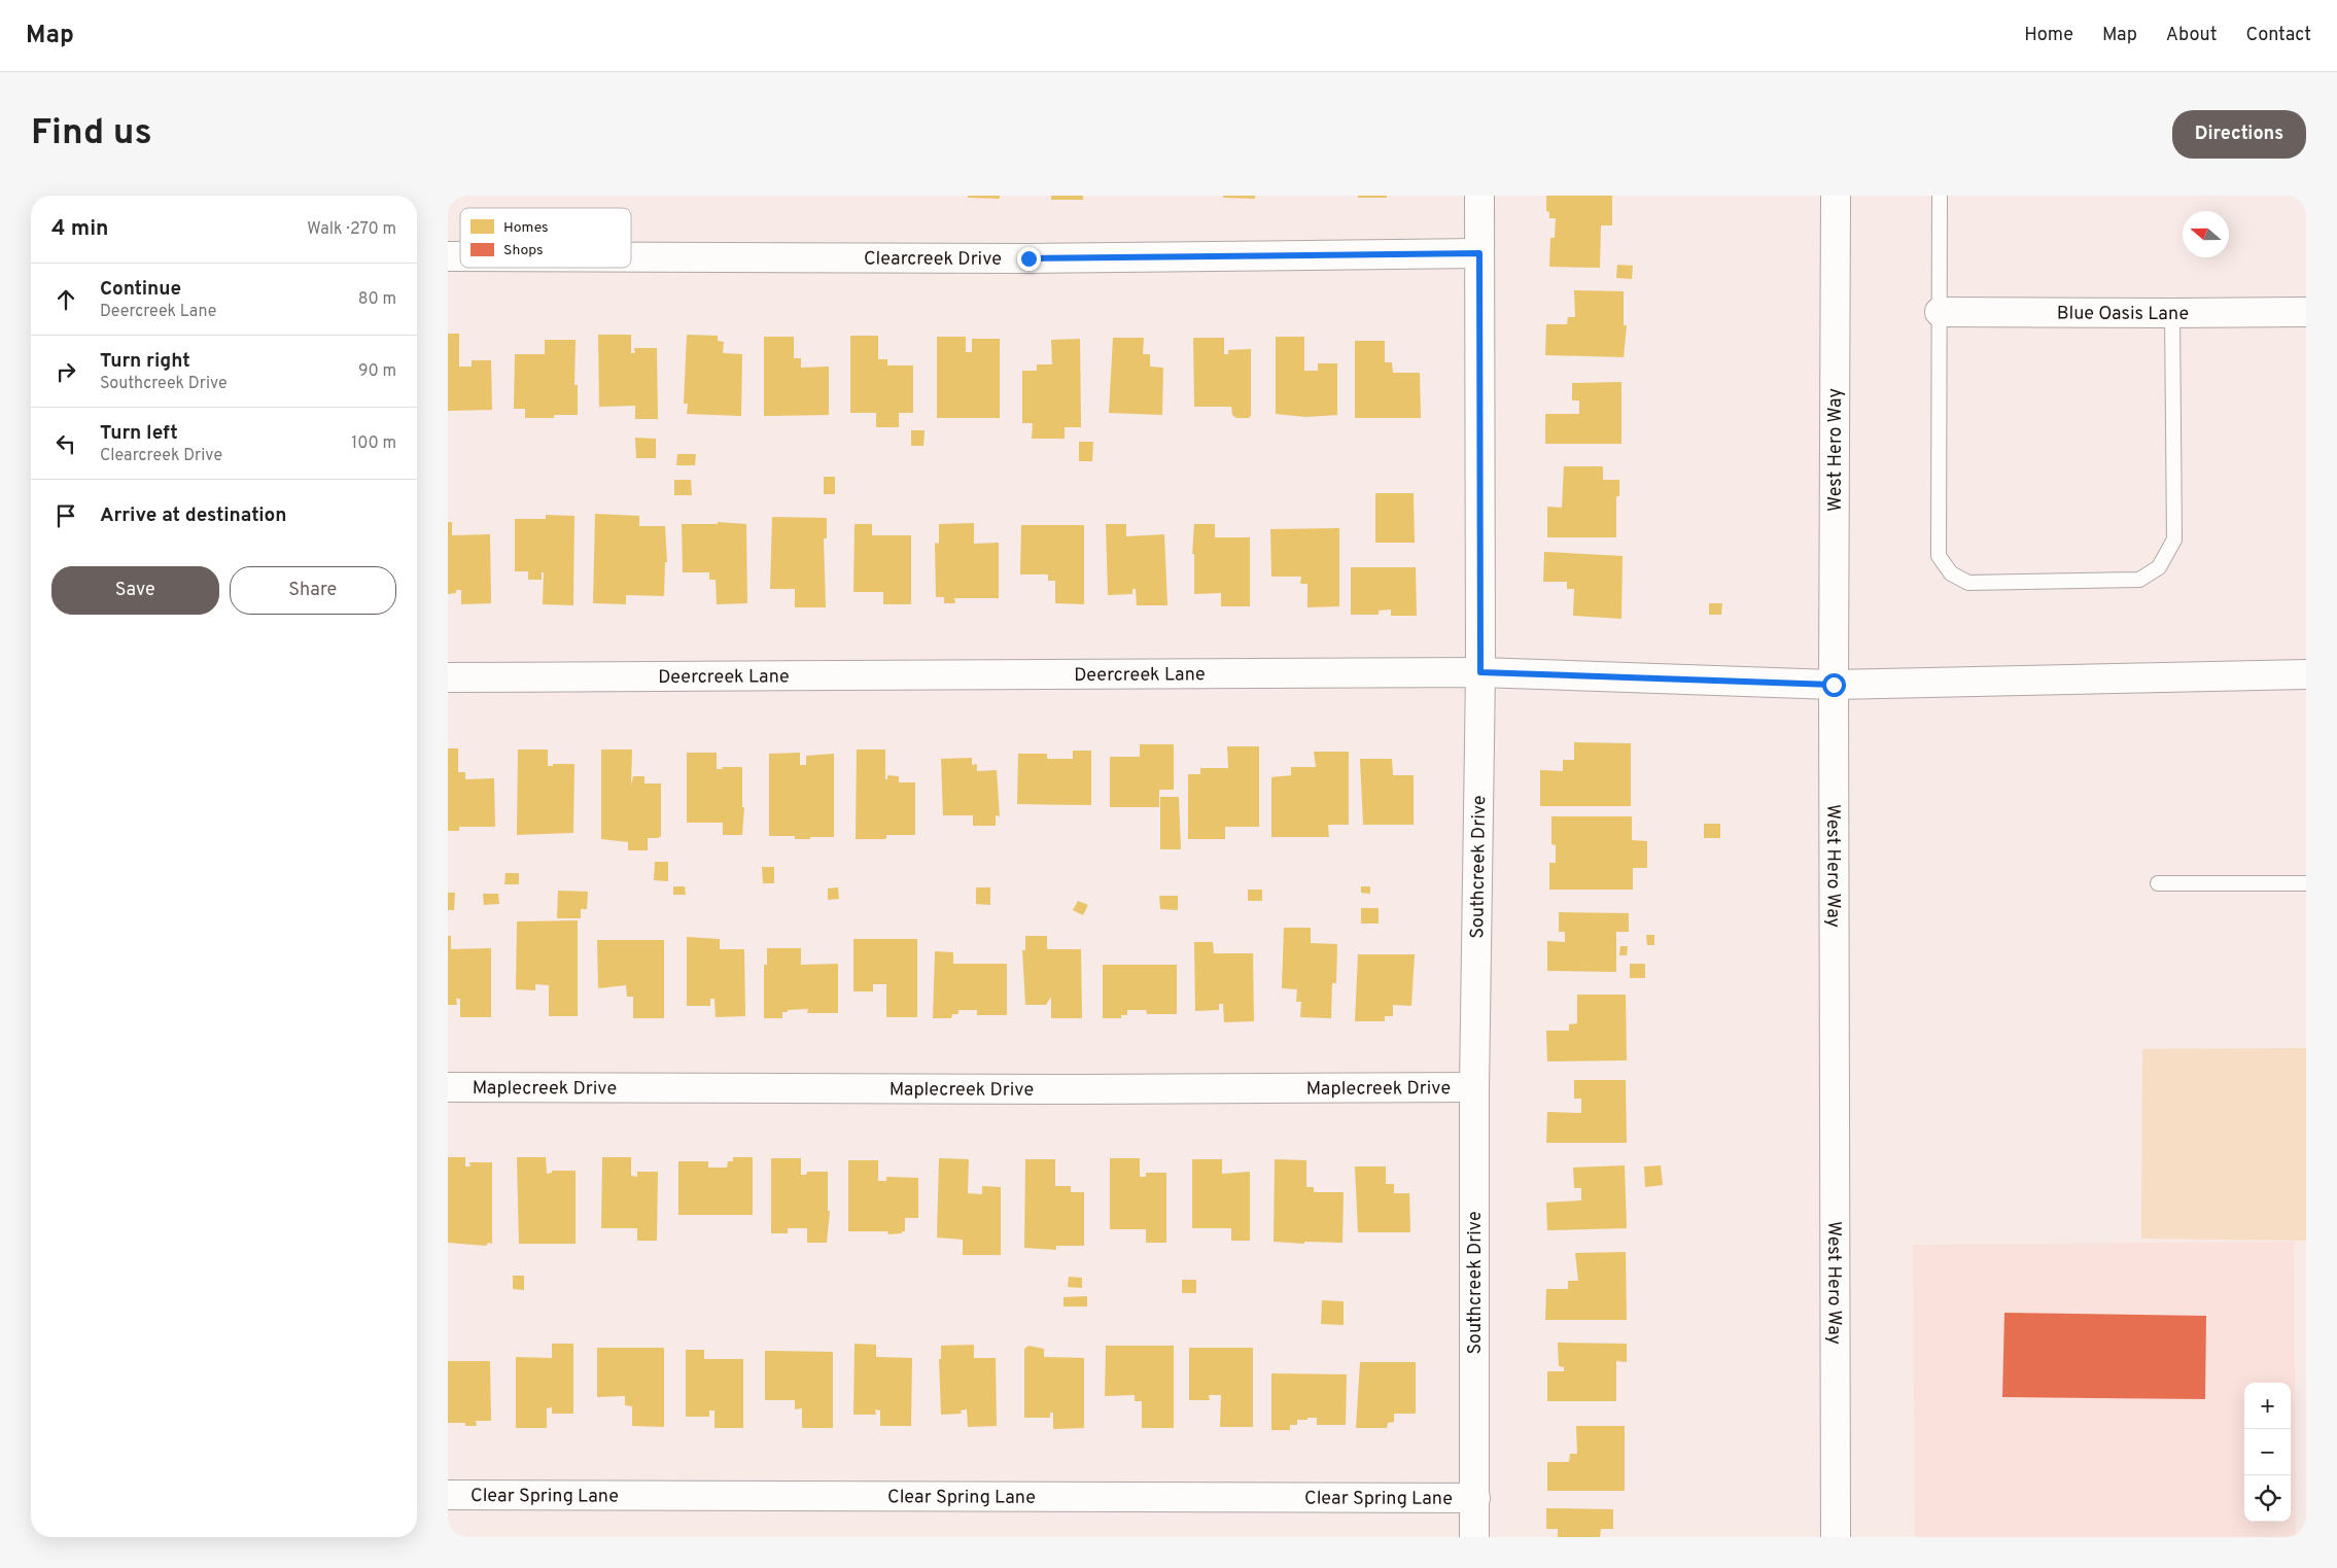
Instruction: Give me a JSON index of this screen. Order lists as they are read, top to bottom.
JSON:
{
  "streets": {
    "street": [
      "Clearcreek Drive",
      "Blue Oasis Lane",
      "West Hero Way",
      "Deercreek Lane",
      "Southcreek Drive",
      "Maplecreek Drive",
      "Clear Spring Lane"
    ]
  },
  "crossings": [
    ["Clearcreek Drive", "Southcreek Drive"],
    ["West Hero Way", "Deercreek Lane"],
    ["Deercreek Lane", "Southcreek Drive"],
    ["Southcreek Drive", "Maplecreek Drive"],
    ["Southcreek Drive", "Clear Spring Lane"]
  ],
  "legend": ["Homes", "Shops"],
  "north": "left",
  "page": {
    "header": "Map",
    "nav": [
      "Home",
      "Map",
      "About",
      "Contact"
    ],
    "buttons": [
      "Directions",
      ["Save", "Share"]
    ],
    "title": "Find us",
    "heading": ["4 min", "Walk · 270 m"],
    "list": [
      ["Continue", "Deercreek Lane", "80 m"],
      ["Turn right", "Southcreek Drive", "90 m"],
      ["Turn left", "Clearcreek Drive", "100 m"],
      "Arrive at destination"
    ],
    "map_buttons": ["+", "−"]
  }
}
